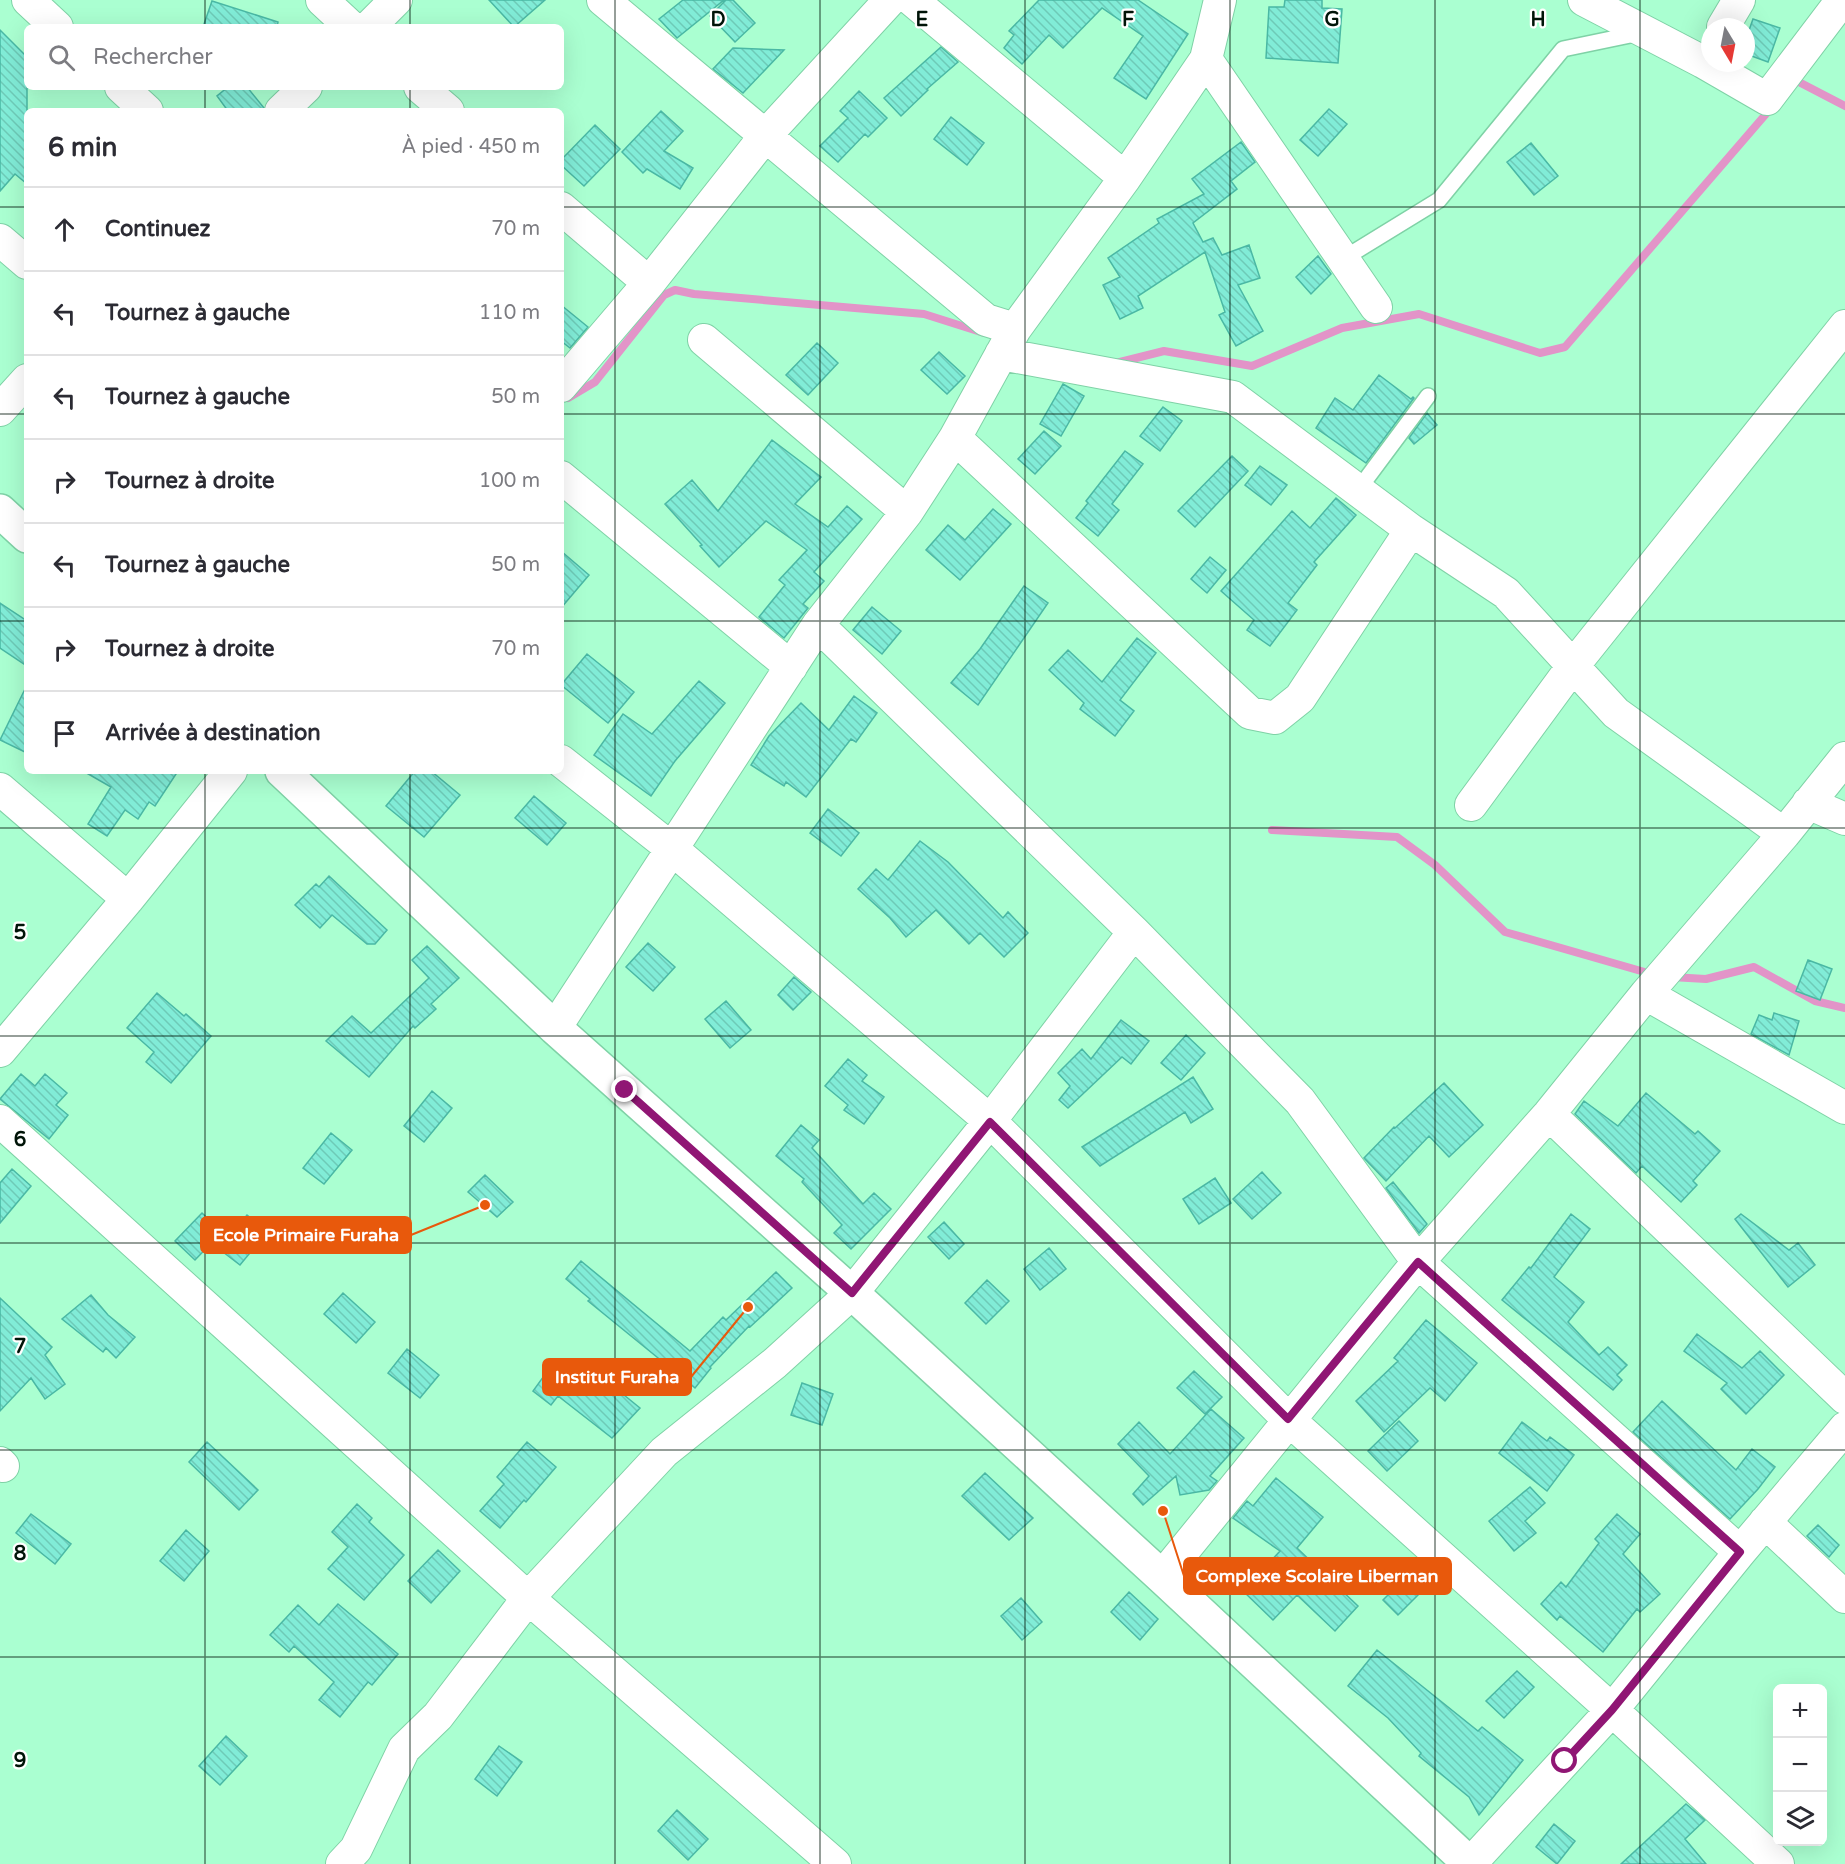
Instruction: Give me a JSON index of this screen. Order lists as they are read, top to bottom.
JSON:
{
  "places": ["Ecole Primaire Furaha", "Institut Furaha", "Complexe Scolaire Liberman"],
  "north": "bottom",
  "page": {
    "search": "Rechercher",
    "heading": ["6 min", "À pied · 450 m"],
    "list": [
      ["Continuez", "70 m"],
      ["Tournez à gauche", "110 m"],
      ["Tournez à gauche", "50 m"],
      ["Tournez à droite", "100 m"],
      ["Tournez à gauche", "50 m"],
      ["Tournez à droite", "70 m"],
      "Arrivée à destination"
    ],
    "map_buttons": ["+", "−"]
  },
  "grid": {
    "columns": [
      "D",
      "E",
      "F",
      "G",
      "H"
    ],
    "rows": [
      "5",
      "6",
      "7",
      "8",
      "9"
    ]
  }
}
